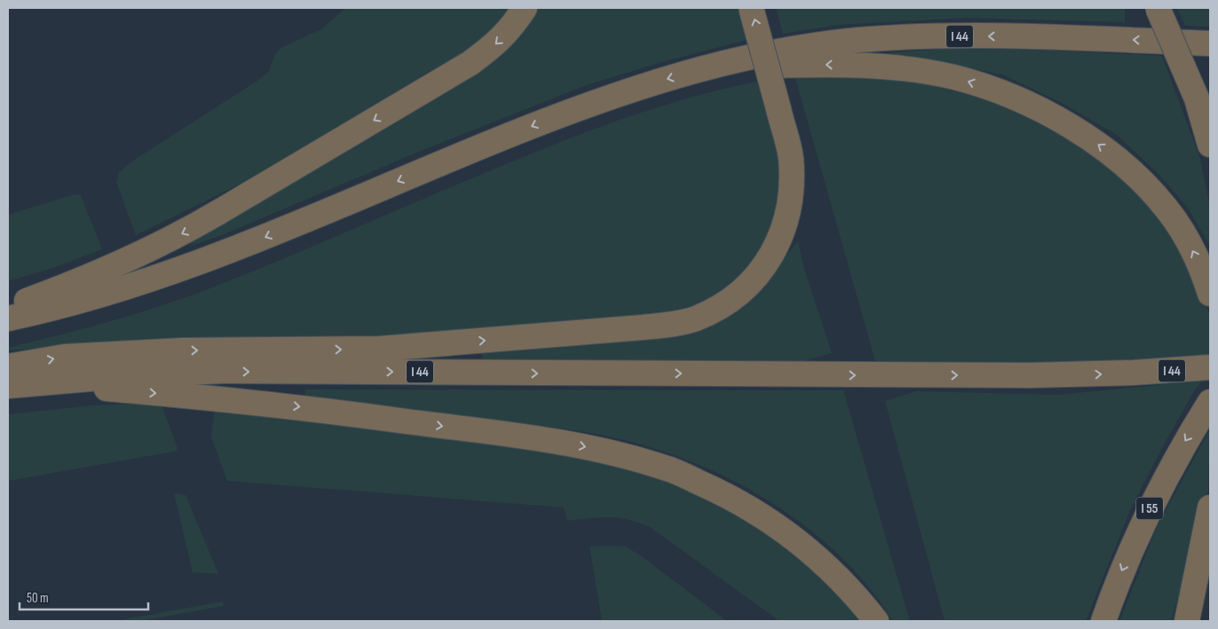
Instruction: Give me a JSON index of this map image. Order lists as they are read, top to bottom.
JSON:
{
  "streets": {
    "highway": ["I 44", "I 55"]
  },
  "scale_bar": "50 m"
}
